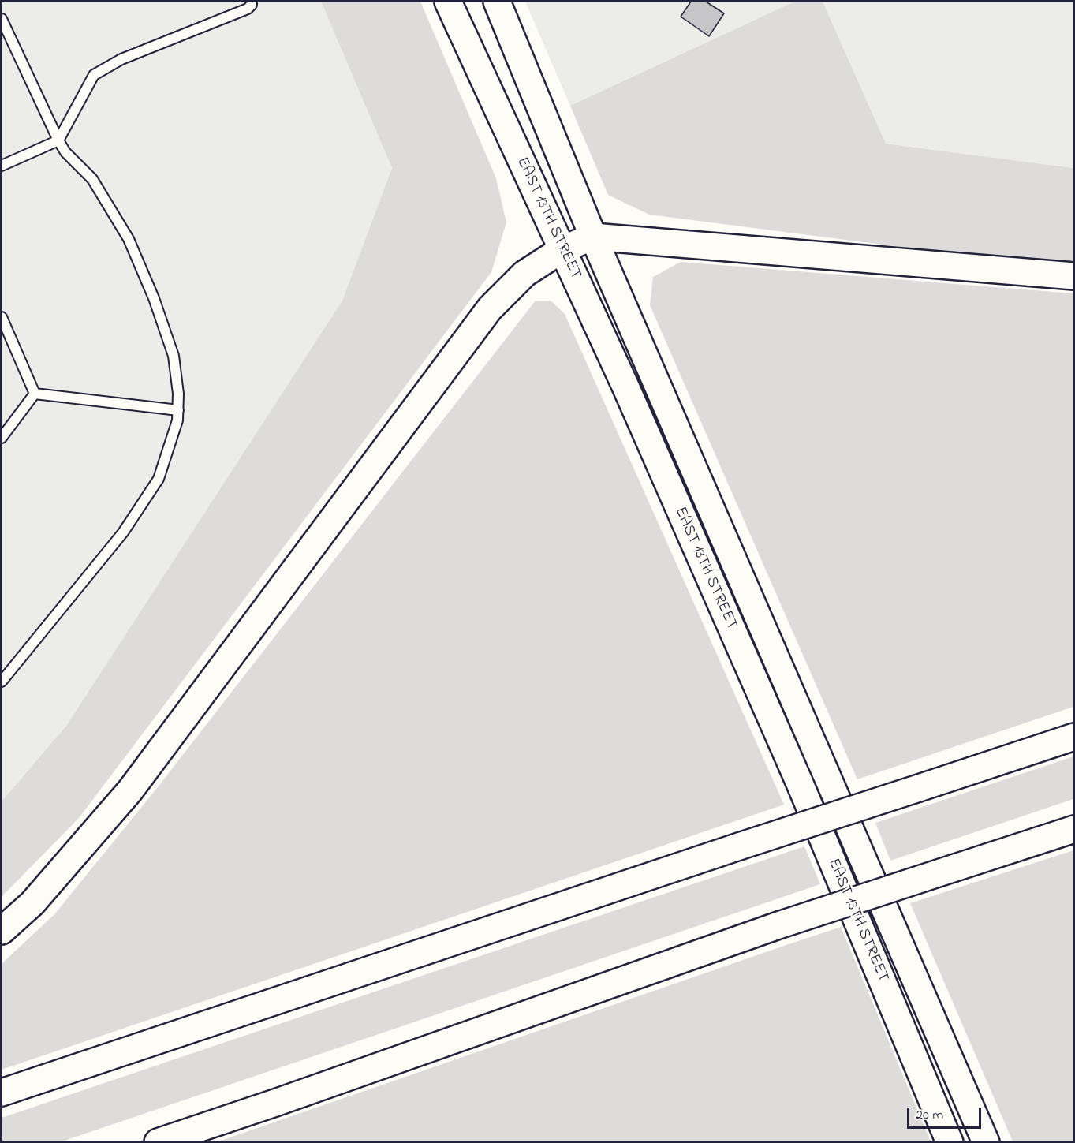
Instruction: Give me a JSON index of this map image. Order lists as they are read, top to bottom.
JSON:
{
  "streets": {
    "main road": ["EAST 13TH STREET"]
  },
  "scale_bar": "20 m"
}
